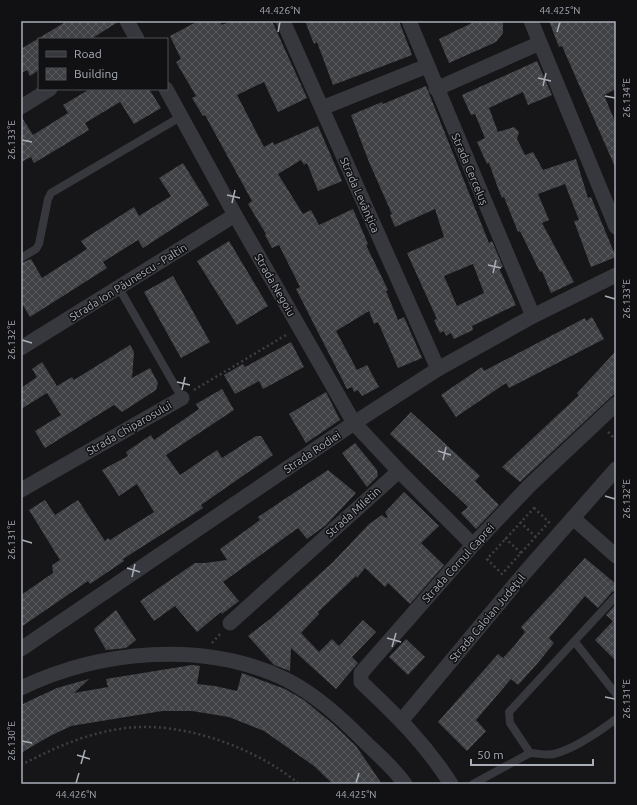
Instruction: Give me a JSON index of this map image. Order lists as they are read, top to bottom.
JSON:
{
  "streets": {
    "street": [
      "Strada Cerceluș",
      "Strada Levănțica",
      "Strada Ion Păunescu - Paltin",
      "Strada Negoiu",
      "Strada Chiparosului",
      "Strada Rodiei",
      "Strada Miletin",
      "Strada Cornul Caprei",
      "Strada Caloian Județul"
    ]
  },
  "crossings": [
    ["Strada Cerceluș", "Strada Rodiei"],
    ["Strada Levănțica", "Strada Rodiei"],
    ["Strada Ion Păunescu - Paltin", "Strada Negoiu"],
    ["Strada Negoiu", "Strada Chiparosului"],
    ["Strada Negoiu", "Strada Rodiei"],
    ["Strada Negoiu", "Strada Miletin"],
    ["Strada Cornul Caprei", "Strada Caloian Județul"]
  ],
  "legend": ["Road", "Building"],
  "scale_bar": "50 m",
  "coordinates": [
    "44.426°N",
    "44.425°N",
    "26.134°E",
    "26.133°E",
    "26.132°E",
    "26.131°E",
    "26.130°E"
  ]
}
